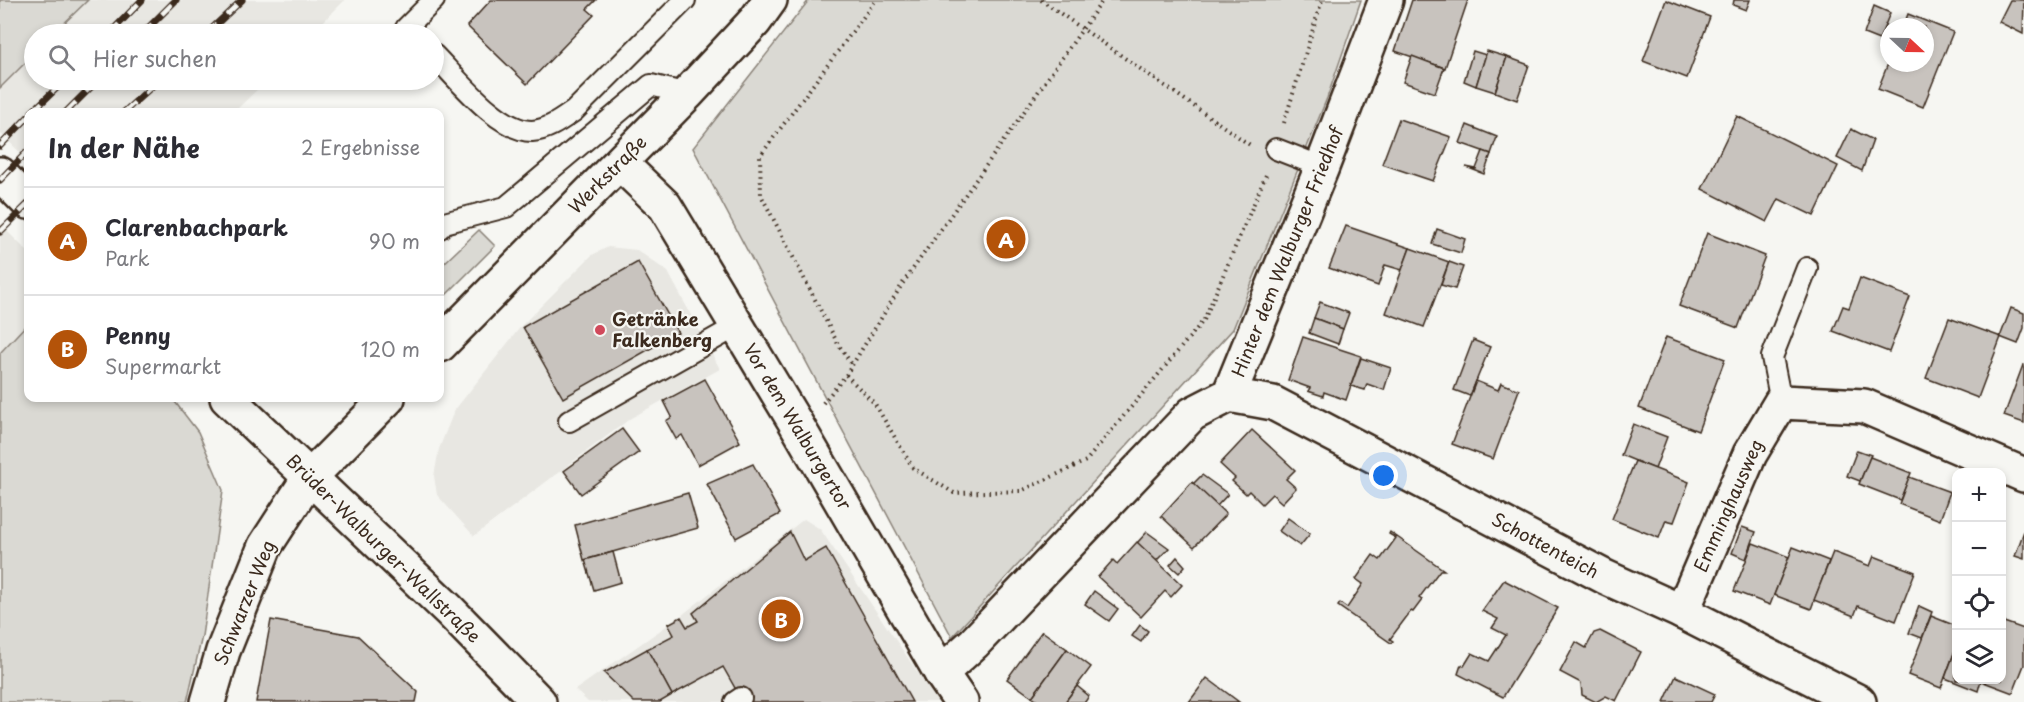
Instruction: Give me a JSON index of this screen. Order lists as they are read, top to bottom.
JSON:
{
  "streets": {
    "street": [
      "Werkstraße",
      "Hinter dem Walburger Friedhof",
      "Vor dem Walburgertor",
      "Emminghausweg",
      "Schottenteich",
      "Brüder-Walburger-Wallstraße",
      "Schwarzer Weg"
    ]
  },
  "crossings": [
    ["Werkstraße", "Vor dem Walburgertor"],
    ["Hinter dem Walburger Friedhof", "Vor dem Walburgertor"],
    ["Hinter dem Walburger Friedhof", "Schottenteich"],
    ["Emminghausweg", "Schottenteich"],
    ["Brüder-Walburger-Wallstraße", "Schwarzer Weg"]
  ],
  "places": ["Getränke Falkenberg"],
  "north": "right",
  "page": {
    "search": "Hier suchen",
    "heading": ["In der Nähe", "2 Ergebnisse"],
    "list": [
      {
        "mark": "A",
        "name": "Clarenbachpark",
        "note": "Park",
        "value": "90 m"
      },
      {
        "mark": "B",
        "name": "Penny",
        "note": "Supermarkt",
        "value": "120 m"
      }
    ],
    "pins": ["A", "B"],
    "map_buttons": ["+", "−"]
  }
}
